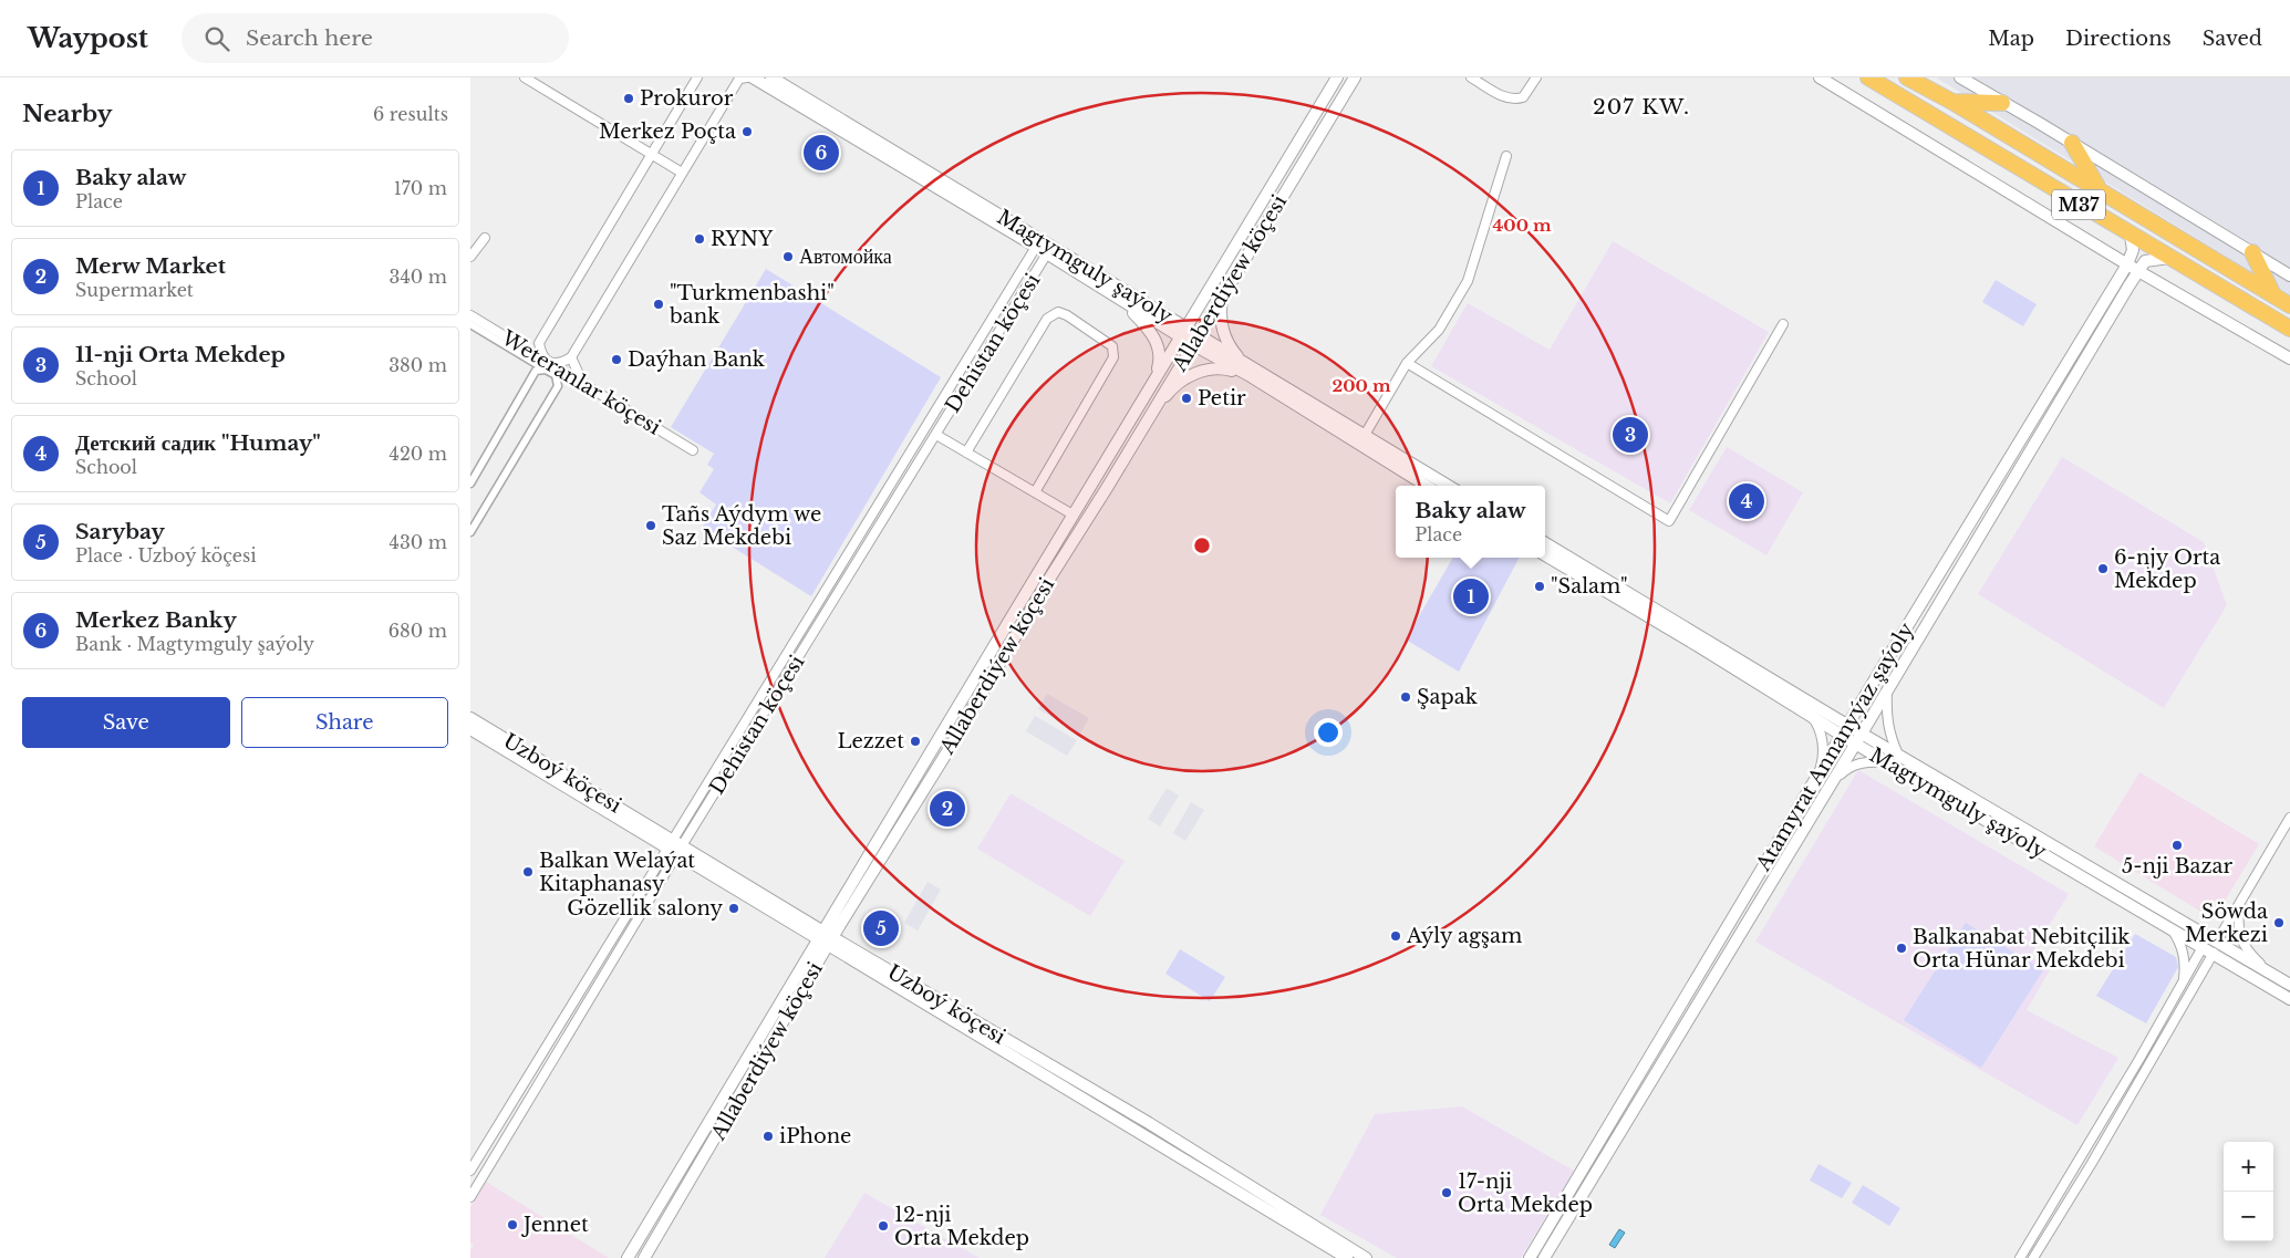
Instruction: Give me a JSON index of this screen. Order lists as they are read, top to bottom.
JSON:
{
  "streets": {
    "highway": ["M37"],
    "street": [
      "Magtymguly şaýoly",
      "Allaberdiýew köçesi",
      "Dehistan köçesi",
      "Weteranlar köçesi",
      "Atamyrat Annanyýaz şaýoly",
      "Uzboý köçesi"
    ]
  },
  "crossings": [
    ["M37", "Atamyrat Annanyýaz şaýoly"],
    ["Magtymguly şaýoly", "Allaberdiýew köçesi"],
    ["Magtymguly şaýoly", "Dehistan köçesi"],
    ["Magtymguly şaýoly", "Atamyrat Annanyýaz şaýoly"],
    ["Allaberdiýew köçesi", "Uzboý köçesi"],
    ["Dehistan köçesi", "Uzboý köçesi"]
  ],
  "districts": ["207 KW."],
  "places": [
    "Prokuror",
    "Merkez Poçta",
    "RYNY",
    "Автомойка",
    "\"Turkmenbashi\" bank",
    "Daýhan Bank",
    "Petir",
    "Tañs Aýdym we Saz Mekdebi",
    "6-njy Orta Mekdep",
    "\"Salam\"",
    "Şapak",
    "Lezzet",
    "5-nji Bazar",
    "Balkan Welaýat Kitaphanasy",
    "Gözellik salony",
    "Söwda Merkezi",
    "Aýly agşam",
    "Balkanabat Nebitçilik Orta Hünar Mekdebi",
    "iPhone",
    "17-nji Orta Mekdep",
    "Jennet",
    "12-nji Orta Mekdep"
  ],
  "page": {
    "header": "Waypost",
    "search": "Search here",
    "nav": ["Map", "Directions", "Saved"],
    "heading": ["Nearby", "6 results"],
    "pins": [
      "6",
      "3",
      "4",
      "1",
      "2",
      "5"
    ],
    "list": [
      {
        "mark": "1",
        "name": "Baky alaw",
        "note": "Place",
        "value": "170 m"
      },
      {
        "mark": "2",
        "name": "Merw Market",
        "note": "Supermarket",
        "value": "340 m"
      },
      {
        "mark": "3",
        "name": "11-nji Orta Mekdep",
        "note": "School",
        "value": "380 m"
      },
      {
        "mark": "4",
        "name": "Детский садик \"Humay\"",
        "note": "School",
        "value": "420 m"
      },
      {
        "mark": "5",
        "name": "Sarybay",
        "note": "Place · Uzboý köçesi",
        "value": "430 m"
      },
      {
        "mark": "6",
        "name": "Merkez Banky",
        "note": "Bank · Magtymguly şaýoly",
        "value": "680 m"
      }
    ],
    "popup": ["Baky alaw", "Place"],
    "buttons": ["Save", "Share"],
    "map_buttons": ["+", "−"]
  },
  "rings": ["400 m", "200 m"]
}
